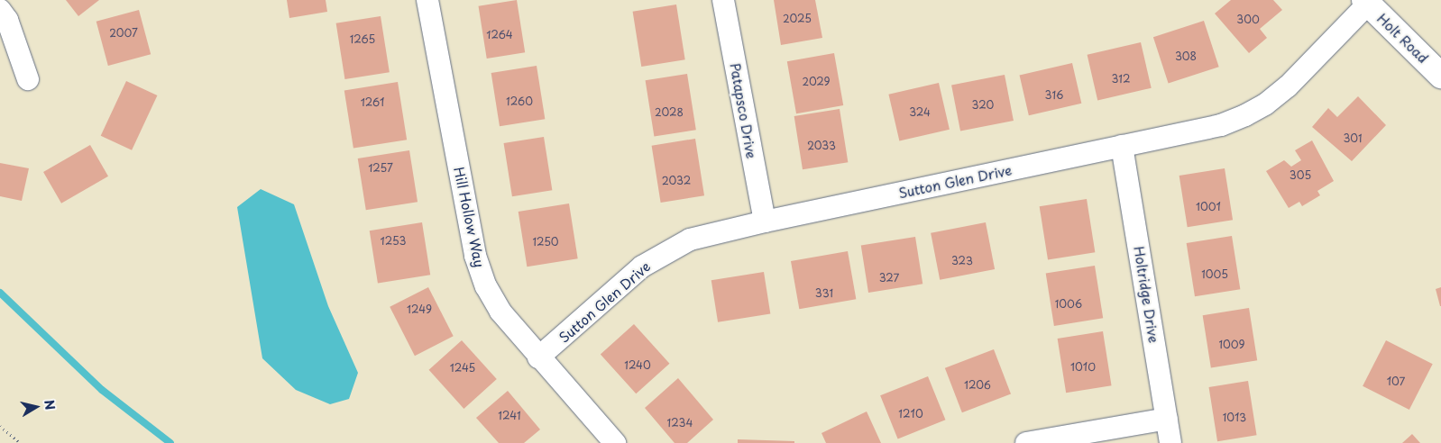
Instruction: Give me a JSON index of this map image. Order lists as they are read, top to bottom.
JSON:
{
  "streets": {
    "street": [
      "Holt Road",
      "Patapsco Drive",
      "Sutton Glen Drive",
      "Hill Hollow Way",
      "Holtridge Drive"
    ]
  },
  "crossings": [
    ["Holt Road", "Sutton Glen Drive"],
    ["Patapsco Drive", "Sutton Glen Drive"],
    ["Sutton Glen Drive", "Hill Hollow Way"],
    ["Sutton Glen Drive", "Holtridge Drive"]
  ],
  "house_numbers": [
    "2025",
    "300",
    "2007",
    "1264",
    "1265",
    "308",
    "312",
    "2029",
    "316",
    "1260",
    "1261",
    "320",
    "2028",
    "324",
    "301",
    "2033",
    "1257",
    "305",
    "2032",
    "1001",
    "1253",
    "1250",
    "323",
    "1005",
    "327",
    "331",
    "1006",
    "1249",
    "1009",
    "1240",
    "1010",
    "1245",
    "107",
    "1206",
    "1210",
    "1241",
    "1013",
    "1234"
  ],
  "north": "right"
}
